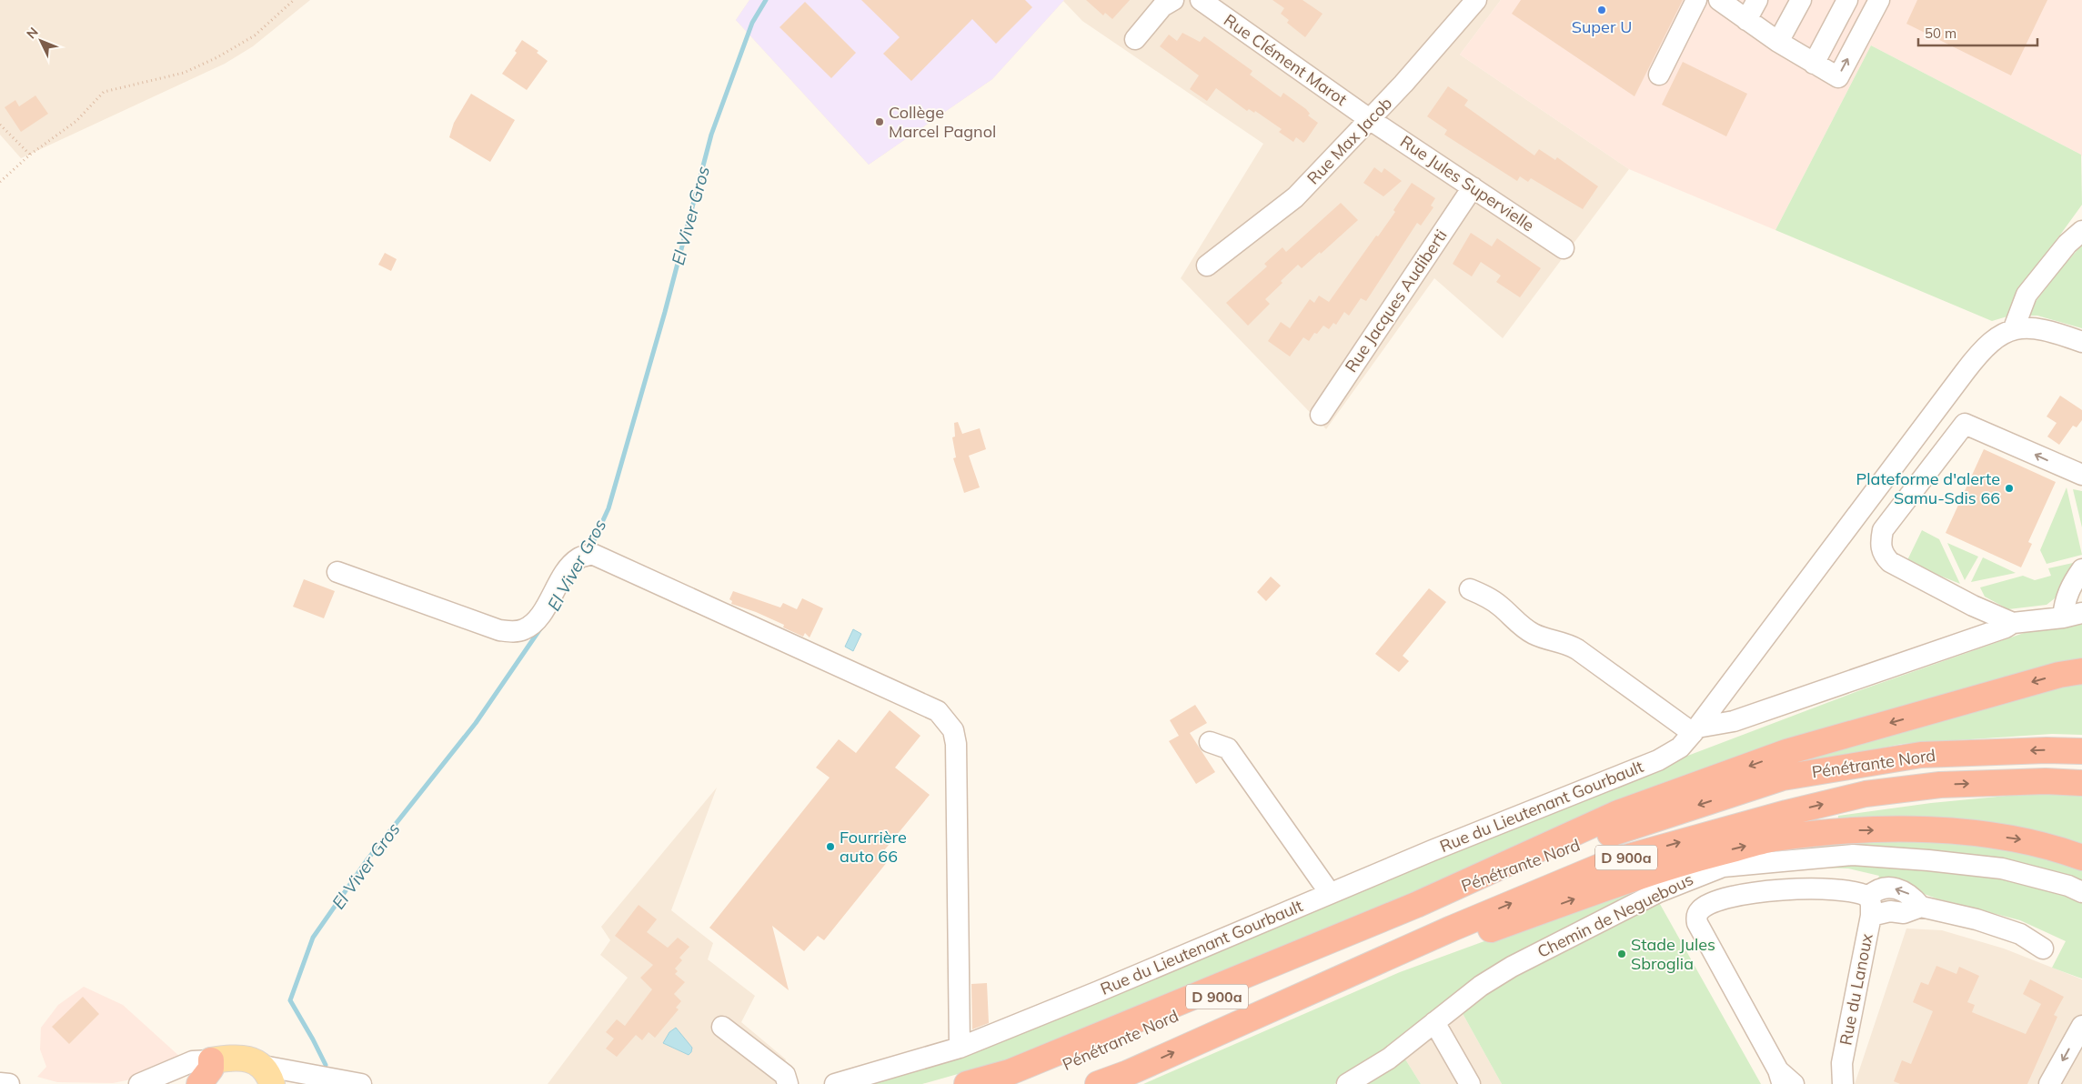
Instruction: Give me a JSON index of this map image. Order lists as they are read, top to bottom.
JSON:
{
  "streets": {
    "highway": ["Pénétrante Nord", "D 900a"],
    "street": [
      "Rue Clément Marot",
      "Rue Max Jacob",
      "Rue Jules Supervielle",
      "Rue Jacques Audiberti",
      "Rue du Lieutenant Gourbault",
      "Chemin de Neguebous",
      "Rue du Lanoux"
    ]
  },
  "crossings": [
    ["Rue Clément Marot", "Rue Max Jacob"],
    ["Rue Clément Marot", "Rue Jules Supervielle"],
    ["Rue Max Jacob", "Rue Jules Supervielle"],
    ["Rue Jules Supervielle", "Rue Jacques Audiberti"]
  ],
  "water": ["El Viver Gros"],
  "places": [
    "Super U",
    "Collège Marcel Pagnol",
    "Plateforme d'alerte Samu-Sdis 66",
    "Fourrière auto 66",
    "Stade Jules Sbroglia"
  ],
  "scale_bar": "50 m",
  "north": "top left"
}
